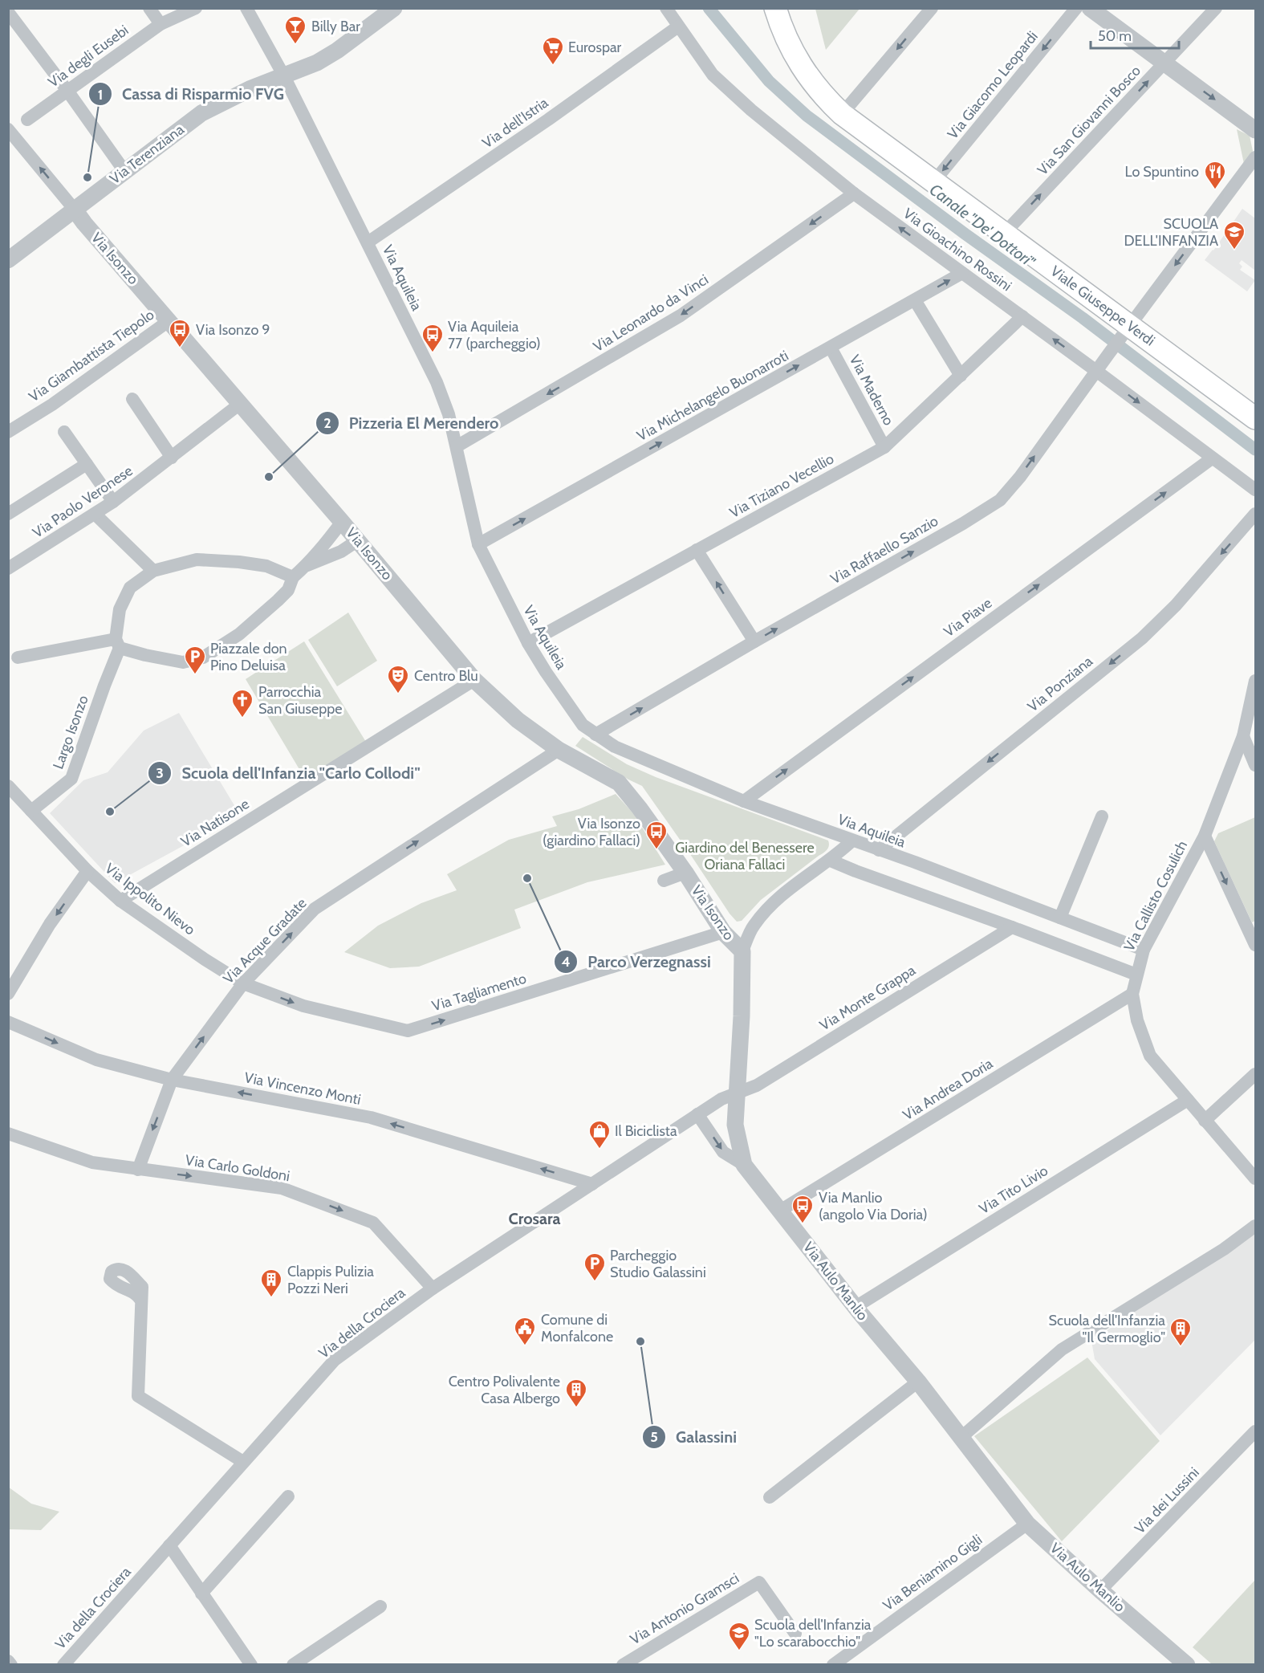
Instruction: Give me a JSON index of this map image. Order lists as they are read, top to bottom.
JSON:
{
  "streets": {
    "main road": ["Viale Giuseppe Verdi"],
    "street": [
      "Via degli Eusebi",
      "Via Giacomo Leopardi",
      "Via San Giovanni Bosco",
      "Via dell'Istria",
      "Via Terenziana",
      "Via Gioachino Rossini",
      "Via Isonzo",
      "Via Aquileia",
      "Via Leonardo da Vinci",
      "Via Giambattista Tiepolo",
      "Via Maderno",
      "Via Michelangelo Buonarroti",
      "Via Tiziano Vecellio",
      "Via Paolo Veronese",
      "Via Raffaello Sanzio",
      "Via Piave",
      "Via Ponziana",
      "Largo Isonzo",
      "Via Natisone",
      "Via Callisto Cosulich",
      "Via Ippolito Nievo",
      "Via Acque Gradate",
      "Via Tagliamento",
      "Via Monte Grappa",
      "Via Vincenzo Monti",
      "Via Andrea Doria",
      "Via Carlo Goldoni",
      "Via Tito Livio",
      "Via Aulo Manlio",
      "Via della Crociera",
      "Via dei Lussini",
      "Via Beniamino Gigli",
      "Via Antonio Gramsci"
    ]
  },
  "crossings": [
    ["Via Giacomo Leopardi", "Viale Giuseppe Verdi"],
    ["Via San Giovanni Bosco", "Viale Giuseppe Verdi"],
    ["Via dell'Istria", "Via Gioachino Rossini"],
    ["Via dell'Istria", "Via Aquileia"],
    ["Via Terenziana", "Via Isonzo"],
    ["Via Terenziana", "Via Aquileia"],
    ["Via Gioachino Rossini", "Via Leonardo da Vinci"],
    ["Via Gioachino Rossini", "Via Michelangelo Buonarroti"],
    ["Via Gioachino Rossini", "Via Tiziano Vecellio"],
    ["Via Gioachino Rossini", "Via Raffaello Sanzio"],
    ["Via Gioachino Rossini", "Via Piave"],
    ["Via Isonzo", "Via Giambattista Tiepolo"],
    ["Via Isonzo", "Via Paolo Veronese"],
    ["Via Isonzo", "Via Natisone"],
    ["Via Isonzo", "Via Acque Gradate"],
    ["Via Isonzo", "Via Tagliamento"],
    ["Via Isonzo", "Via Aulo Manlio"],
    ["Via Aquileia", "Via Leonardo da Vinci"],
    ["Via Aquileia", "Via Michelangelo Buonarroti"],
    ["Via Aquileia", "Via Tiziano Vecellio"],
    ["Via Aquileia", "Via Raffaello Sanzio"],
    ["Via Aquileia", "Via Piave"],
    ["Via Aquileia", "Via Ponziana"],
    ["Via Aquileia", "Via Callisto Cosulich"],
    ["Via Aquileia", "Via Aulo Manlio"],
    ["Viale Giuseppe Verdi", "Via Raffaello Sanzio"],
    ["Via Maderno", "Via Michelangelo Buonarroti"],
    ["Via Maderno", "Via Tiziano Vecellio"],
    ["Largo Isonzo", "Via Ippolito Nievo"],
    ["Via Natisone", "Via Ippolito Nievo"],
    ["Via Callisto Cosulich", "Via Andrea Doria"],
    ["Via Callisto Cosulich", "Via Tito Livio"],
    ["Via Ippolito Nievo", "Via Acque Gradate"],
    ["Via Ippolito Nievo", "Via Tagliamento"],
    ["Via Acque Gradate", "Via Tagliamento"],
    ["Via Acque Gradate", "Via Vincenzo Monti"],
    ["Via Acque Gradate", "Via Carlo Goldoni"],
    ["Via Monte Grappa", "Via Aulo Manlio"],
    ["Via Monte Grappa", "Via della Crociera"],
    ["Via Vincenzo Monti", "Via della Crociera"],
    ["Via Andrea Doria", "Via Aulo Manlio"],
    ["Via Carlo Goldoni", "Via della Crociera"],
    ["Via Tito Livio", "Via Aulo Manlio"],
    ["Via Aulo Manlio", "Via della Crociera"],
    ["Via Aulo Manlio", "Via dei Lussini"],
    ["Via Aulo Manlio", "Via Beniamino Gigli"]
  ],
  "one_way": [
    "Via San Giovanni Bosco",
    "Via Leonardo da Vinci",
    "Via Michelangelo Buonarroti",
    "Via Piave",
    "Via Ponziana",
    "Via Tagliamento",
    "Via Carlo Goldoni"
  ],
  "districts": ["Crosara"],
  "water": ["Canale \"De' Dottori\""],
  "parks": ["Giardino del Benessere Oriana Fallaci"],
  "places": {
    "bar": ["Billy Bar"],
    "supermarket": ["Eurospar"],
    "other": [
      "Cassa di Risparmio FVG",
      "Pizzeria El Merendero",
      "Scuola dell'Infanzia \"Carlo Collodi\"",
      "Parco Verzegnassi",
      "Galassini"
    ],
    "restaurant": ["Lo Spuntino"],
    "school or university": ["SCUOLA DELL'INFANZIA", "Scuola dell'Infanzia \"Lo scarabocchio\""],
    "bus stop": [
      "Via Isonzo 9",
      "Via Aquileia 77 (parcheggio)",
      "Via Isonzo (giardino Fallaci)",
      "Via Manlio (angolo Via Doria)"
    ],
    "parking": ["Piazzale don Pino Deluisa", "Parcheggio Studio Galassini"],
    "theatre": ["Centro Blu"],
    "church": ["Parrocchia San Giuseppe"],
    "shop": ["Il Biciclista"],
    "building": ["Clappis Pulizia Pozzi Neri", "Scuola dell'Infanzia \"Il Germoglio\"", "Centro Polivalente Casa Albergo"],
    "public building": ["Comune di Monfalcone"]
  },
  "scale_bar": "50 m"
}
